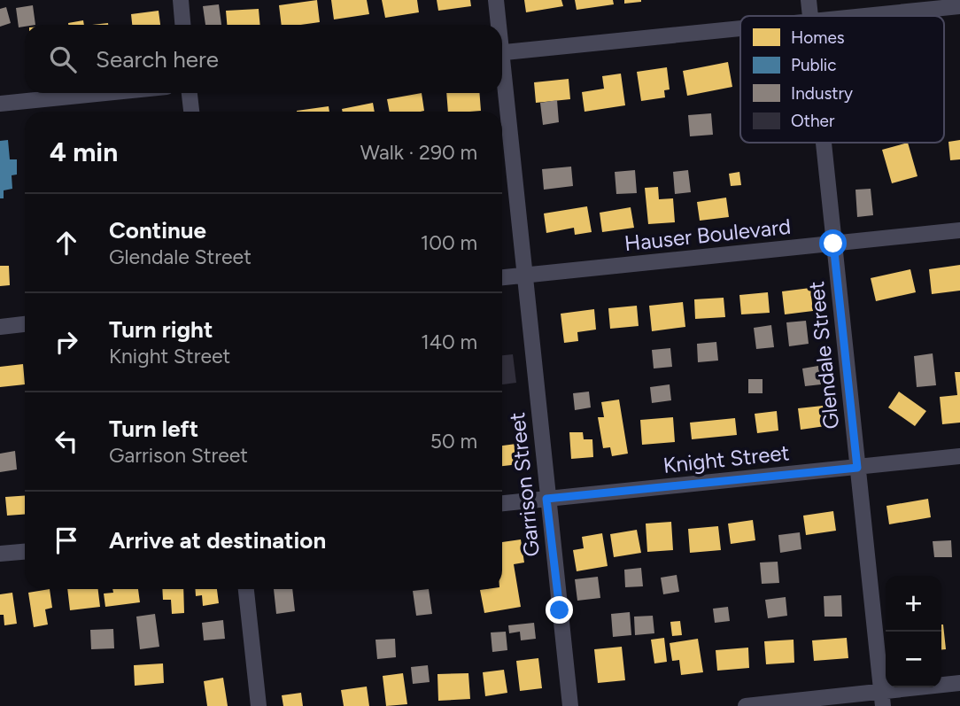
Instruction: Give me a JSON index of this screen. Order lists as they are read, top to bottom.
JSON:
{
  "streets": {
    "street": [
      "Hauser Boulevard",
      "Glendale Street",
      "Knight Street",
      "Garrison Street"
    ]
  },
  "crossings": [
    ["Hauser Boulevard", "Glendale Street"],
    ["Hauser Boulevard", "Garrison Street"],
    ["Glendale Street", "Knight Street"],
    ["Knight Street", "Garrison Street"]
  ],
  "legend": [
    "Homes",
    "Public",
    "Industry",
    "Other"
  ],
  "page": {
    "search": "Search here",
    "heading": ["4 min", "Walk · 290 m"],
    "list": [
      ["Continue", "Glendale Street", "100 m"],
      ["Turn right", "Knight Street", "140 m"],
      ["Turn left", "Garrison Street", "50 m"],
      "Arrive at destination"
    ],
    "map_buttons": ["+", "−"]
  }
}
